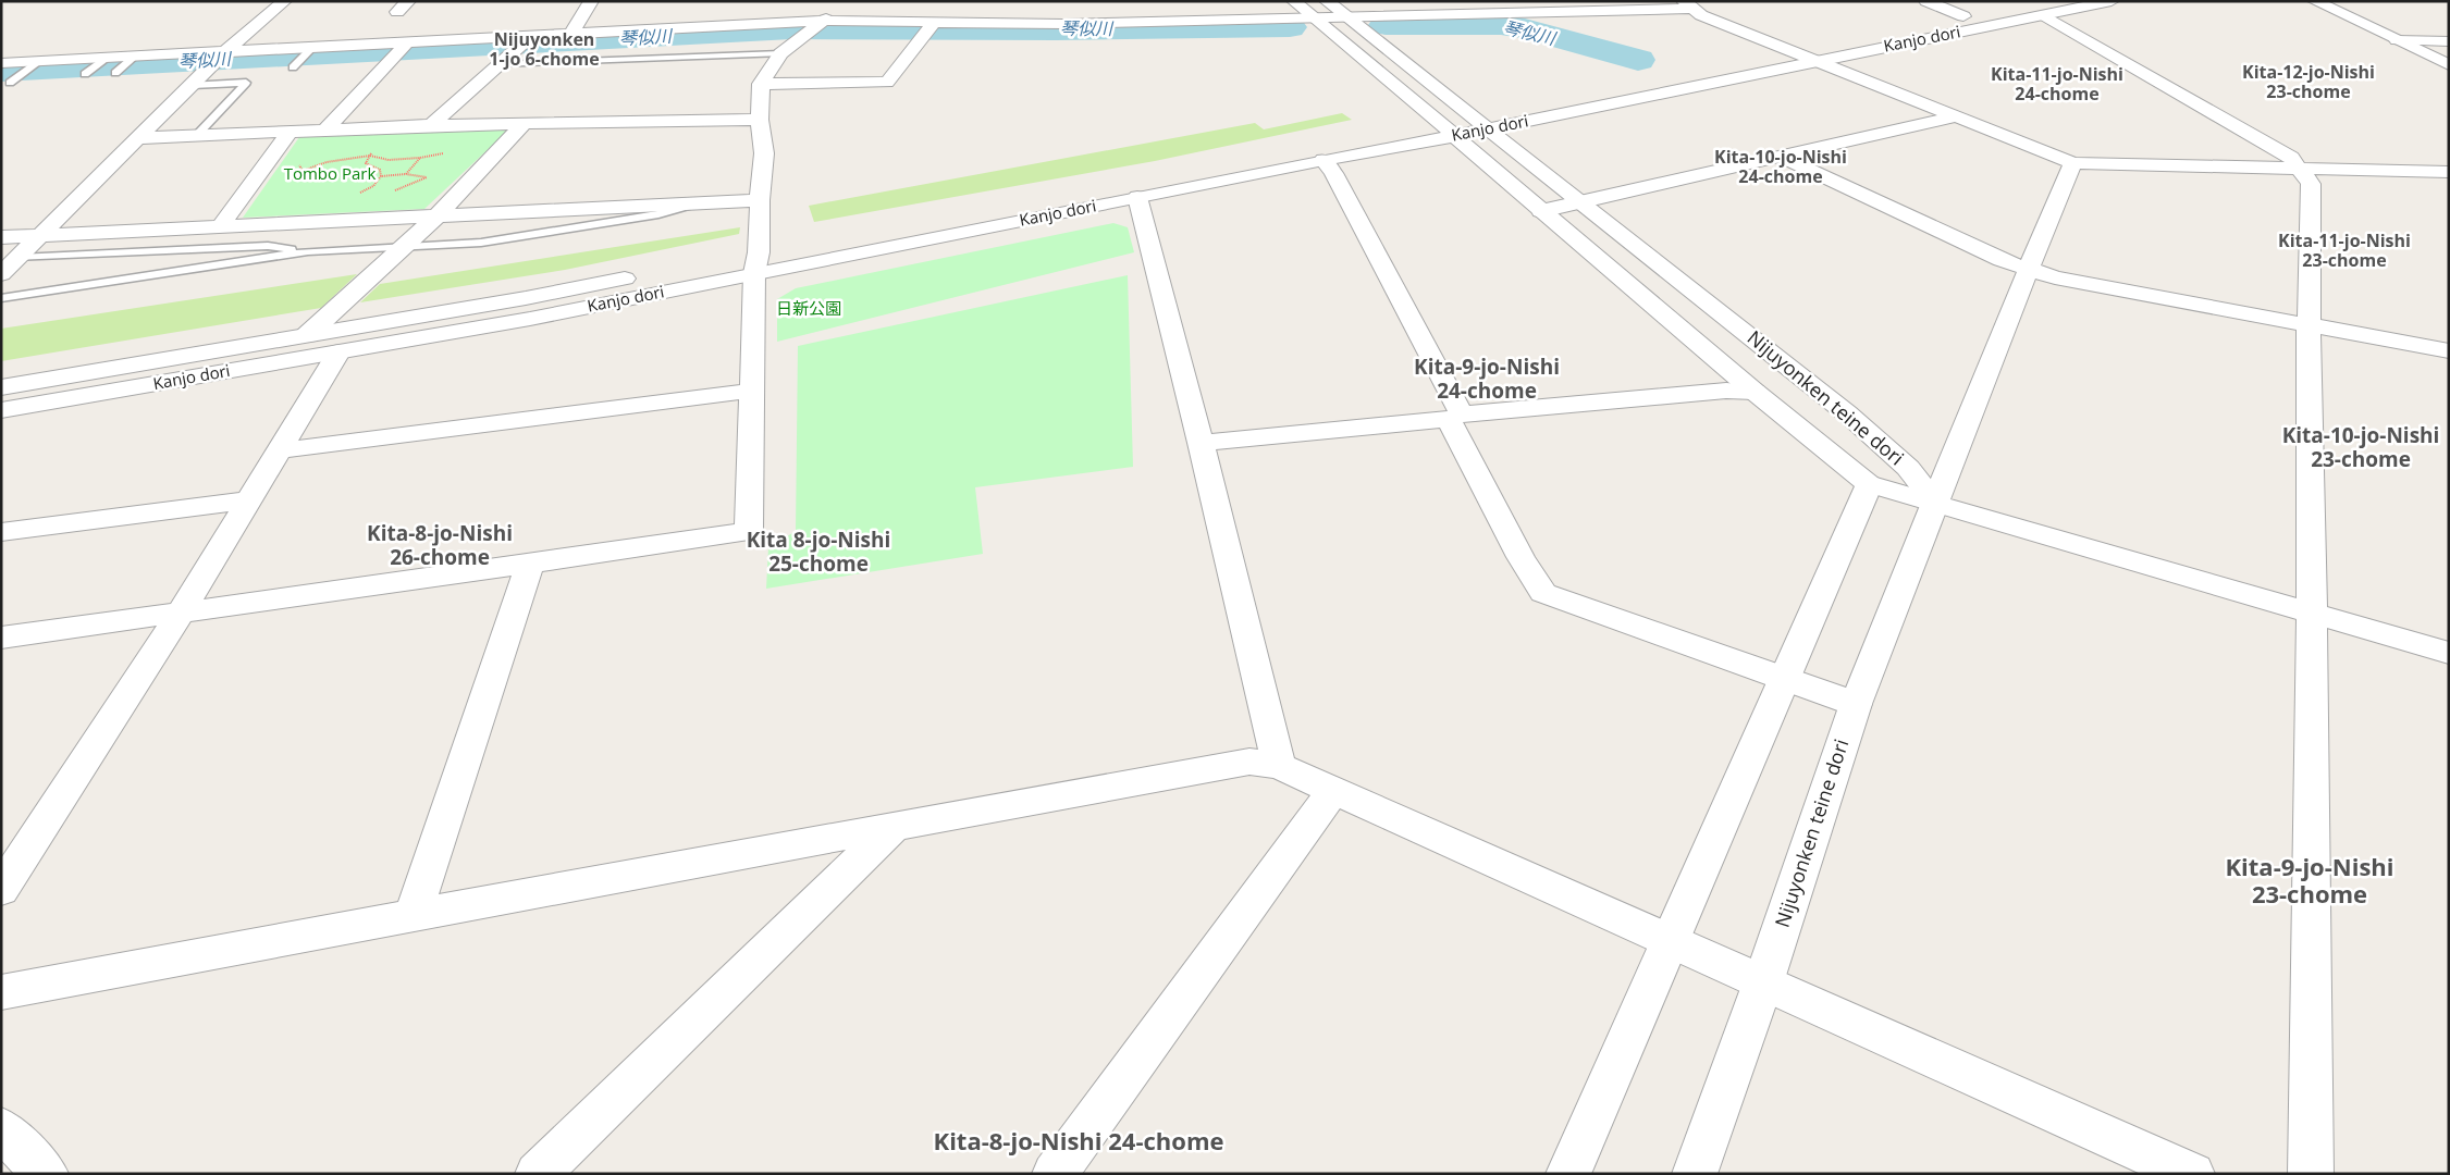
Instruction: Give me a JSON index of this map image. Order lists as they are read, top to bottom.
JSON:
{
  "streets": {
    "street": ["Kanjo dori", "Nijuyonken teine dori"]
  },
  "crossings": [
    ["Kanjo dori", "Nijuyonken teine dori"]
  ],
  "districts": [
    "Nijuyonken 1-jo 6-chome",
    "Kita-12-jo-Nishi 23-chome",
    "Kita-11-jo-Nishi 24-chome",
    "Kita-10-jo-Nishi 24-chome",
    "Kita-11-jo-Nishi 23-chome",
    "Kita-9-jo-Nishi 24-chome",
    "Kita-10-jo-Nishi 23-chome",
    "Kita-8-jo-Nishi 26-chome",
    "Kita 8-jo-Nishi 25-chome",
    "Kita-9-jo-Nishi 23-chome",
    "Kita-8-jo-Nishi 24-chome"
  ],
  "water": ["琴似川"],
  "parks": ["Tombo Park", "日新公園"]
}
